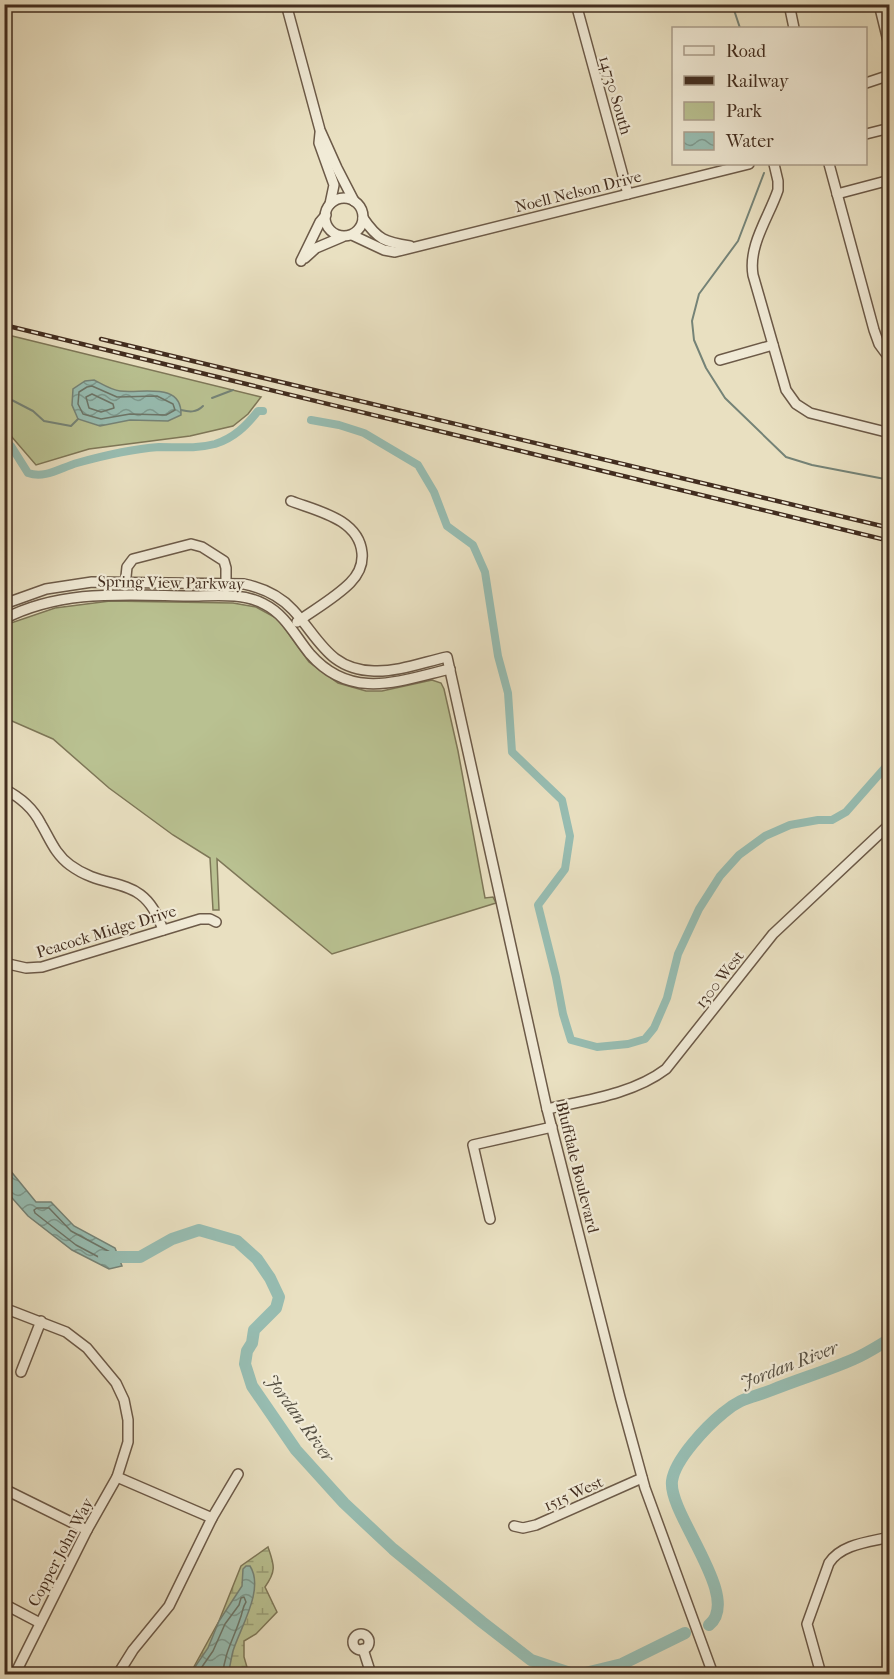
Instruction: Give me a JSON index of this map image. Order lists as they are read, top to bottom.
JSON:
{
  "streets": {
    "street": [
      "14730 South",
      "Noell Nelson Drive",
      "Spring View Parkway",
      "Peacock Midge Drive",
      "1300 West",
      "Bluffdale Boulevard",
      "1515 West",
      "Copper John Way"
    ]
  },
  "crossings": [
    ["14730 South", "Noell Nelson Drive"],
    ["Spring View Parkway", "Bluffdale Boulevard"],
    ["1300 West", "Bluffdale Boulevard"],
    ["Bluffdale Boulevard", "1515 West"]
  ],
  "water": ["Jordan River"],
  "legend": [
    "Road",
    "Railway",
    "Park",
    "Water"
  ]
}
